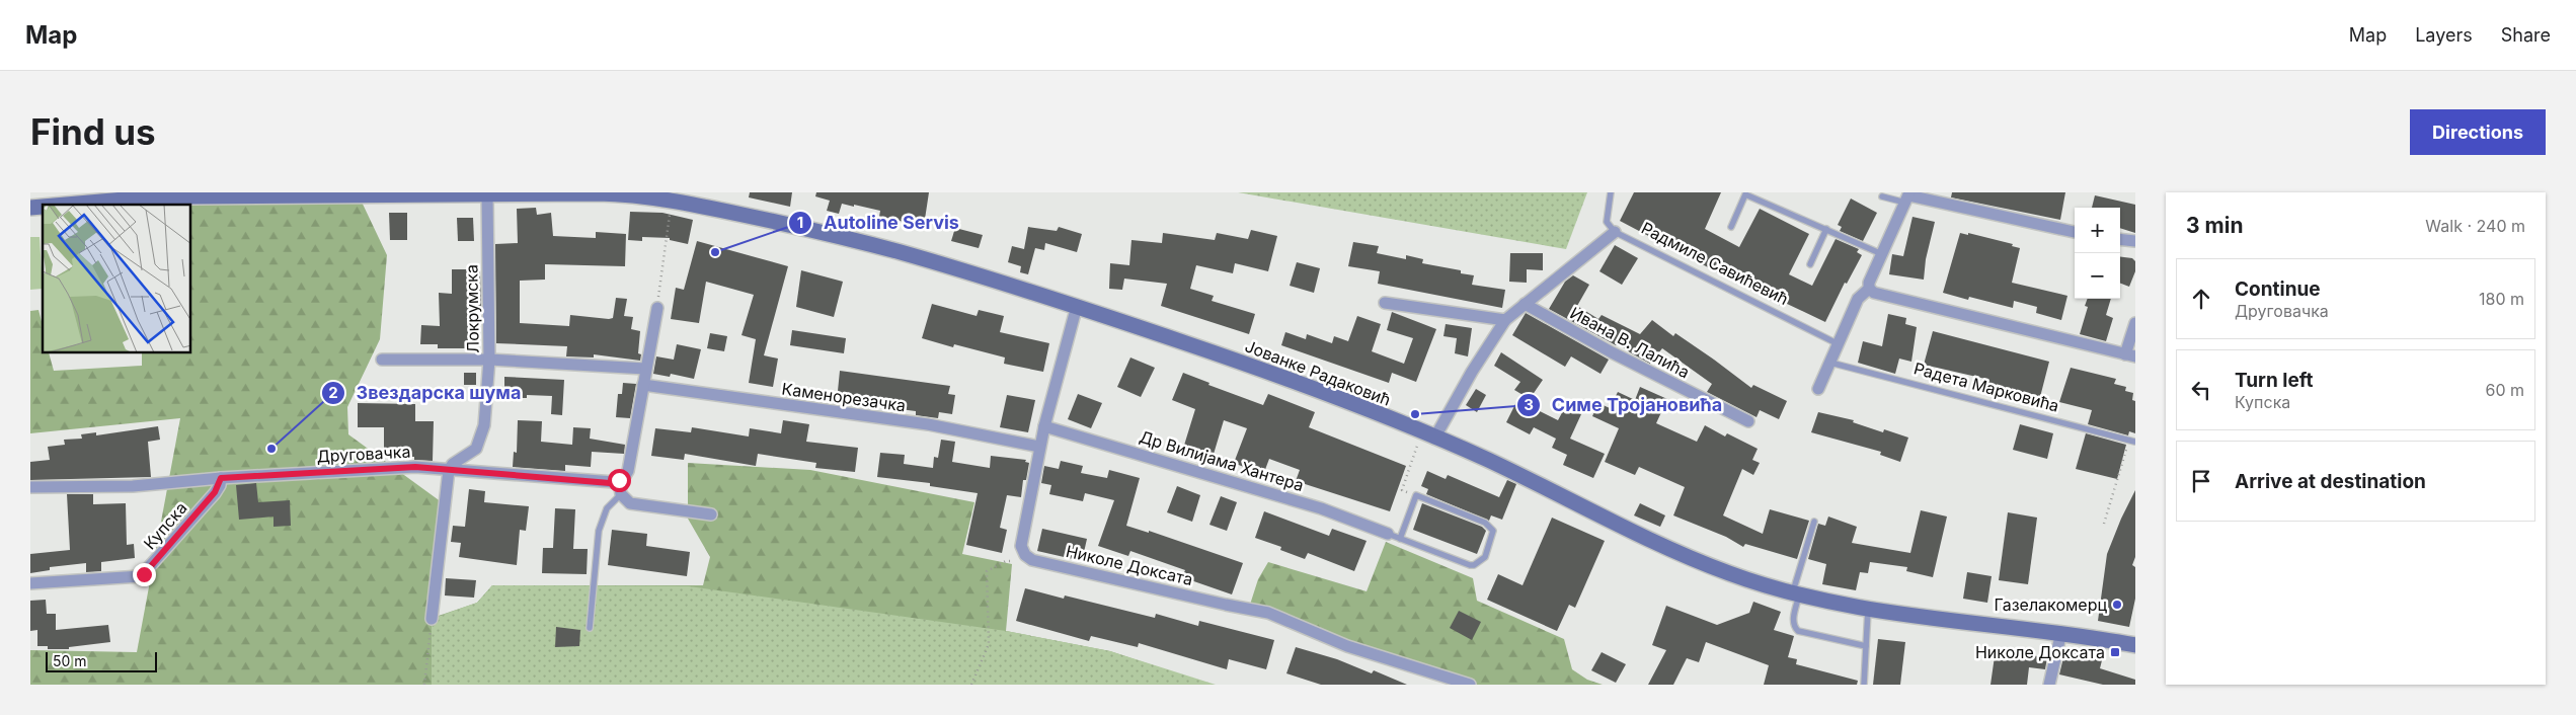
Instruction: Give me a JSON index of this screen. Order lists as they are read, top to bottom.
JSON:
{
  "streets": {
    "main road": ["Јованке Радаковић"],
    "street": [
      "Локрумска",
      "Ивана В. Лалића",
      "Каменорезачка",
      "Друговачка",
      "Др Вилијама Хантера",
      "Купска",
      "Николе Доксата"
    ],
    "lane": ["Радмиле Савићевић", "Радета Марковића"]
  },
  "crossings": [
    ["Локрумска", "Јованке Радаковић"],
    ["Локрумска", "Друговачка"],
    ["Друговачка", "Купска"]
  ],
  "places": {
    "other": [
      "Autoline Servis",
      "Симе Тројановића",
      "Звездарска шума",
      "Газелакомерц"
    ],
    "transit": ["Николе Доксата"]
  },
  "scale_bar": "50 m",
  "page": {
    "header": "Map",
    "nav": ["Map", "Layers", "Share"],
    "buttons": "Directions",
    "title": "Find us",
    "heading": ["3 min", "Walk · 240 m"],
    "map_buttons": ["+", "−"],
    "list": [
      ["Continue", "Друговачка", "180 m"],
      ["Turn left", "Купска", "60 m"],
      "Arrive at destination"
    ],
    "scale": "50 m"
  }
}
